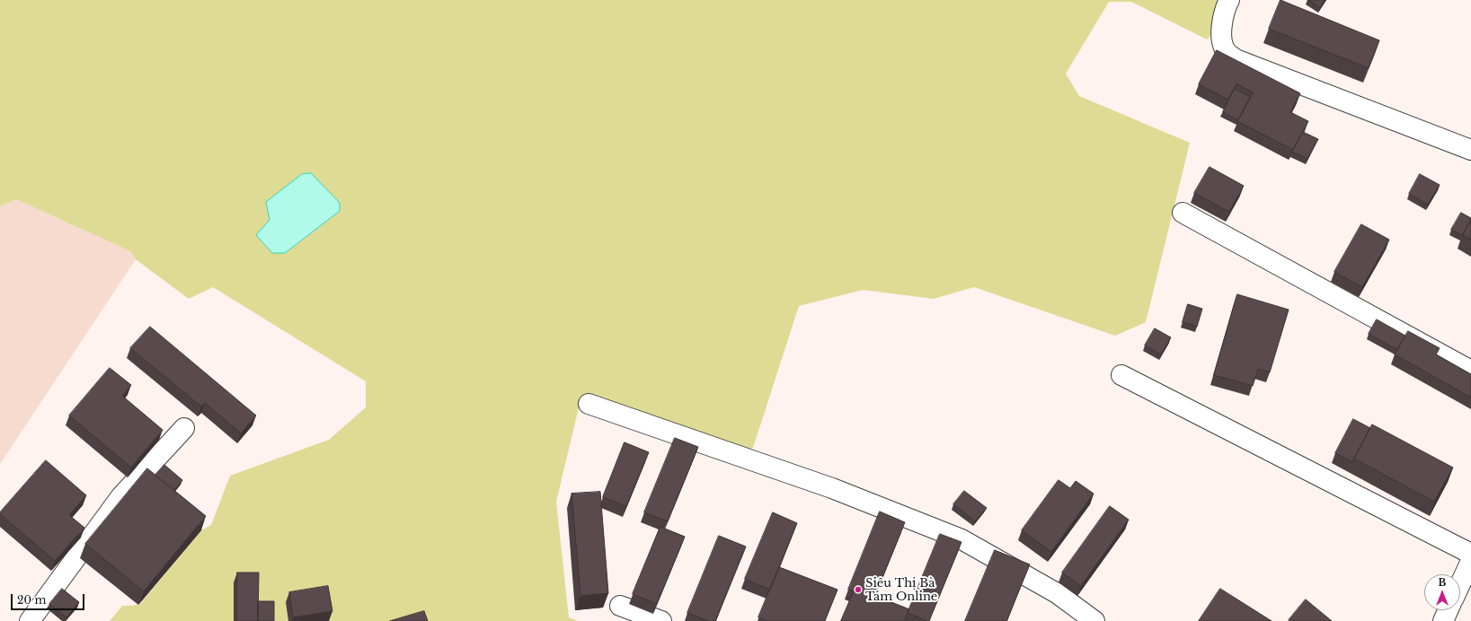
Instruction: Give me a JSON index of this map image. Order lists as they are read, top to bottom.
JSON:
{
  "places": ["Siêu Thị Bà Tám Online"],
  "scale_bar": "20 m",
  "north": "top"
}
